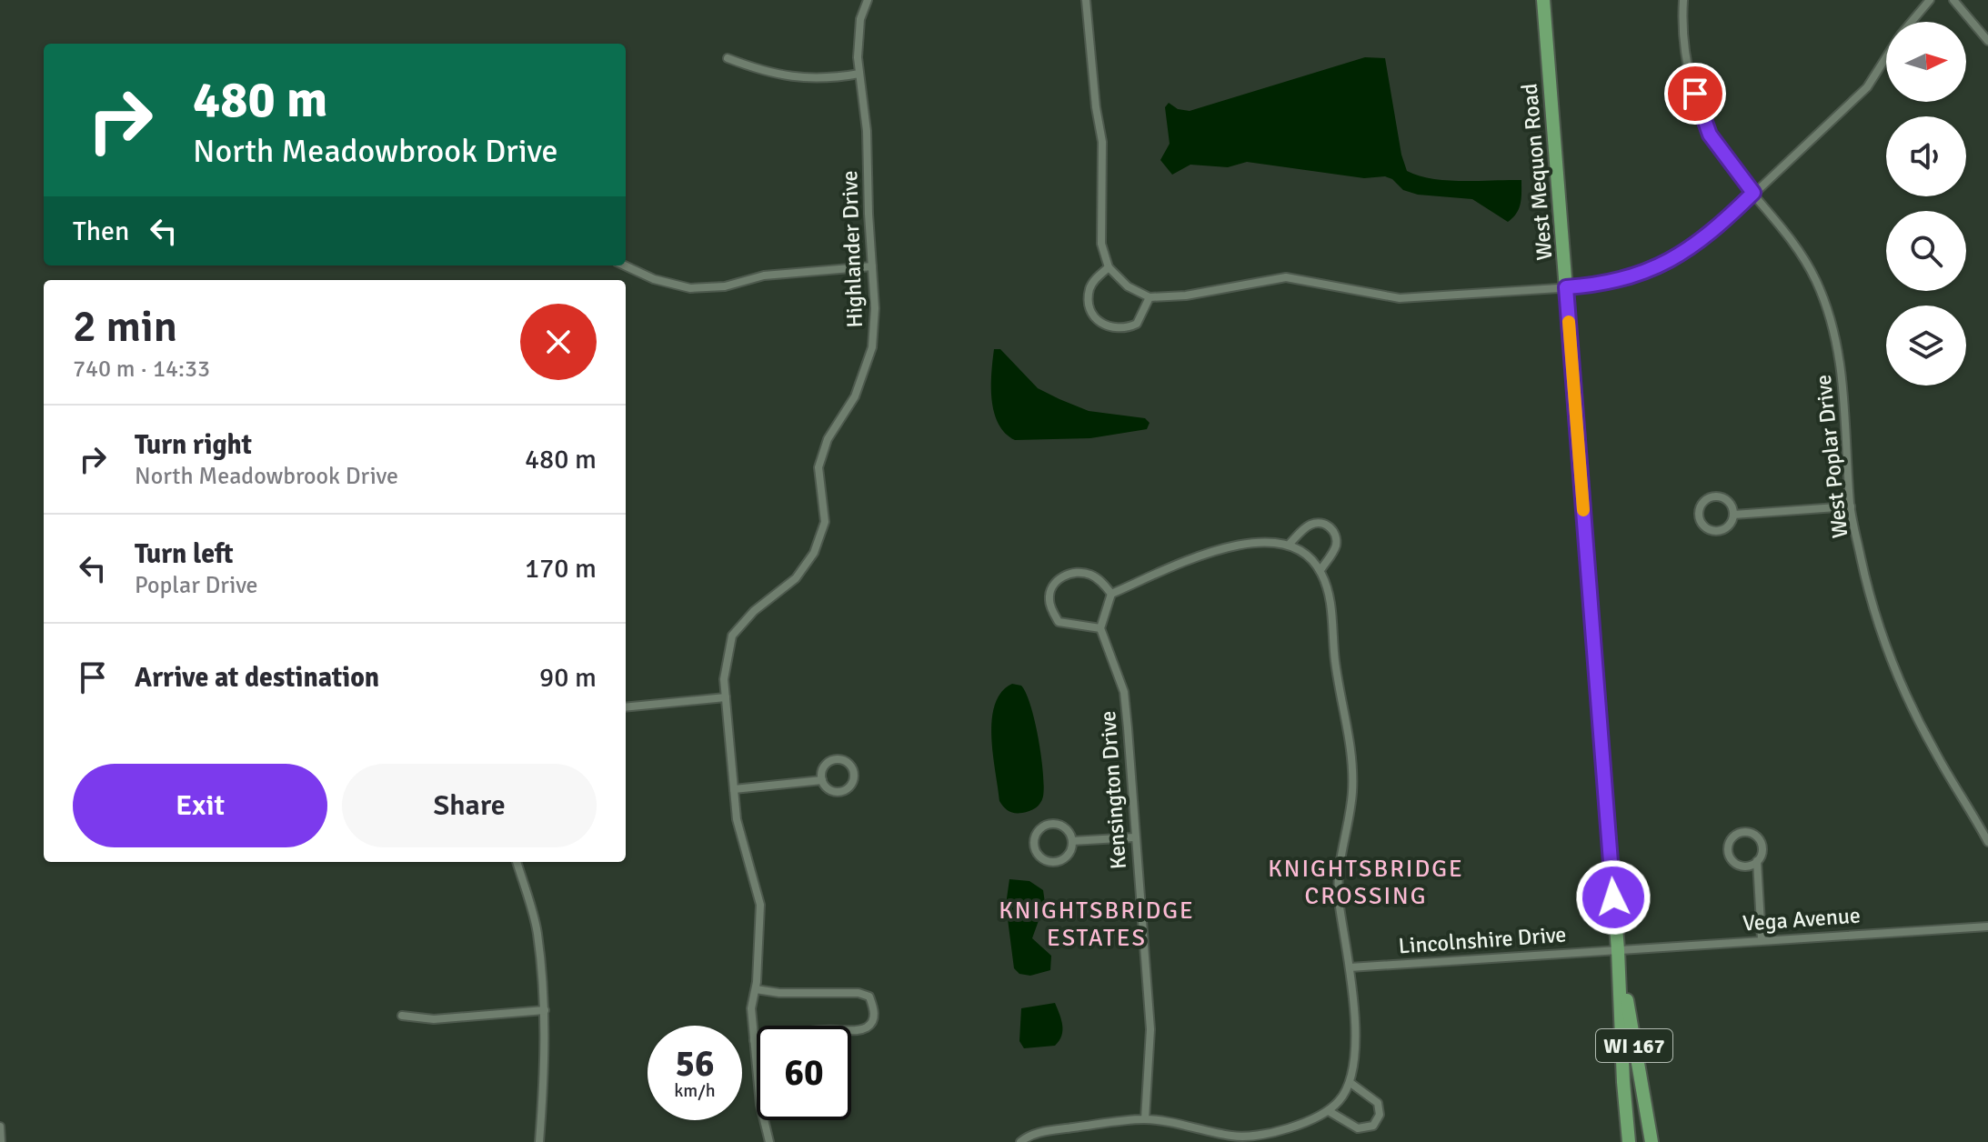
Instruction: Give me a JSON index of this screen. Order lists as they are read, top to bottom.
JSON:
{
  "streets": {
    "main road": ["West Mequon Road", "WI 167"],
    "street": [
      "Highlander Drive",
      "West Poplar Drive",
      "Kensington Drive",
      "Vega Avenue",
      "Lincolnshire Drive"
    ]
  },
  "crossings": [
    ["West Mequon Road", "Vega Avenue"],
    ["West Mequon Road", "Lincolnshire Drive"],
    ["Vega Avenue", "Lincolnshire Drive"]
  ],
  "districts": ["KNIGHTSBRIDGE CROSSING", "KNIGHTSBRIDGE ESTATES"],
  "north": "right",
  "page": {
    "turn": ["480 m", "North Meadowbrook Drive"],
    "then": "Then",
    "heading": ["2 min", "740 m · 14:33"],
    "list": [
      {
        "name": "Turn right",
        "note": "North Meadowbrook Drive",
        "value": "480 m"
      },
      {
        "name": "Turn left",
        "note": "Poplar Drive",
        "value": "170 m"
      },
      {
        "name": "Arrive at destination",
        "value": "90 m"
      }
    ],
    "buttons": ["Exit", "Share"],
    "speed": "56 km/h",
    "limit": "60"
  }
}
